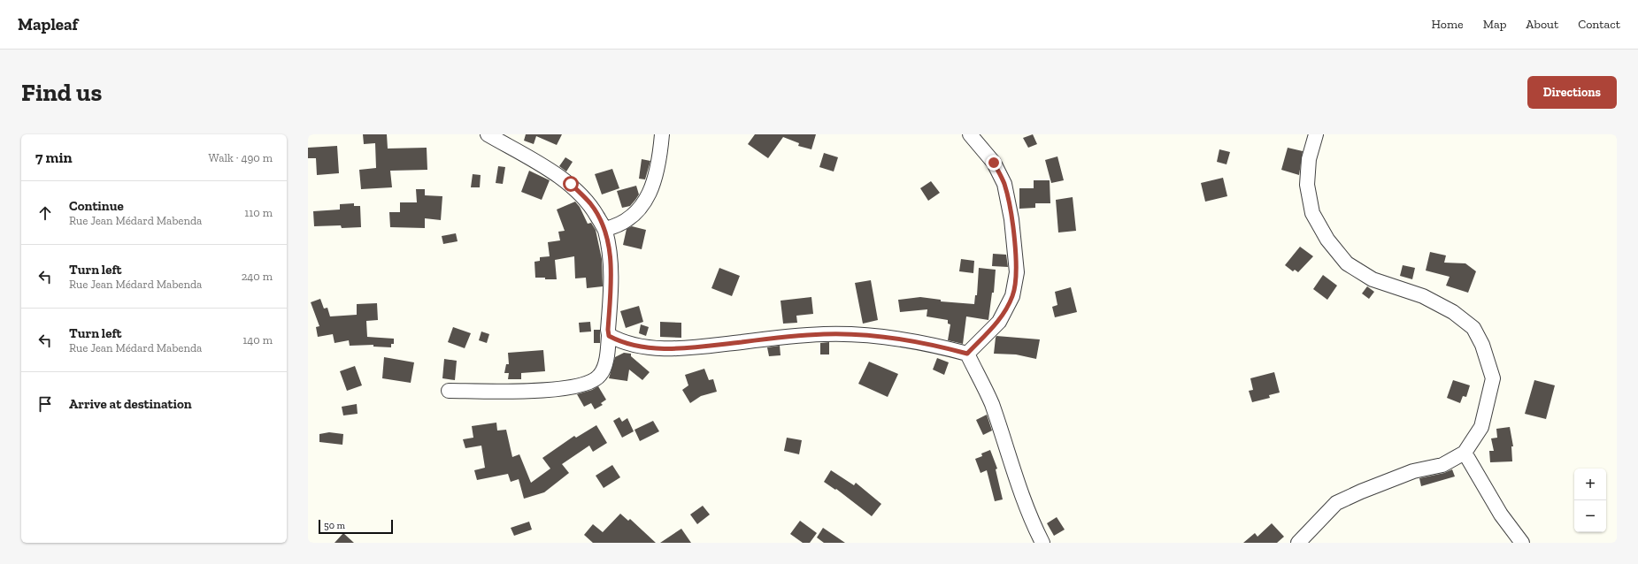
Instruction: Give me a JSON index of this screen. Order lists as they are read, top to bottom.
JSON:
{
  "scale_bar": "50 m",
  "page": {
    "header": "Mapleaf",
    "nav": [
      "Home",
      "Map",
      "About",
      "Contact"
    ],
    "buttons": "Directions",
    "title": "Find us",
    "heading": ["7 min", "Walk · 490 m"],
    "list": [
      ["Continue", "Rue Jean Médard Mabenda", "110 m"],
      ["Turn left", "Rue Jean Médard Mabenda", "240 m"],
      ["Turn left", "Rue Jean Médard Mabenda", "140 m"],
      "Arrive at destination"
    ],
    "map_buttons": ["+", "−"],
    "scale": "50 m"
  }
}
